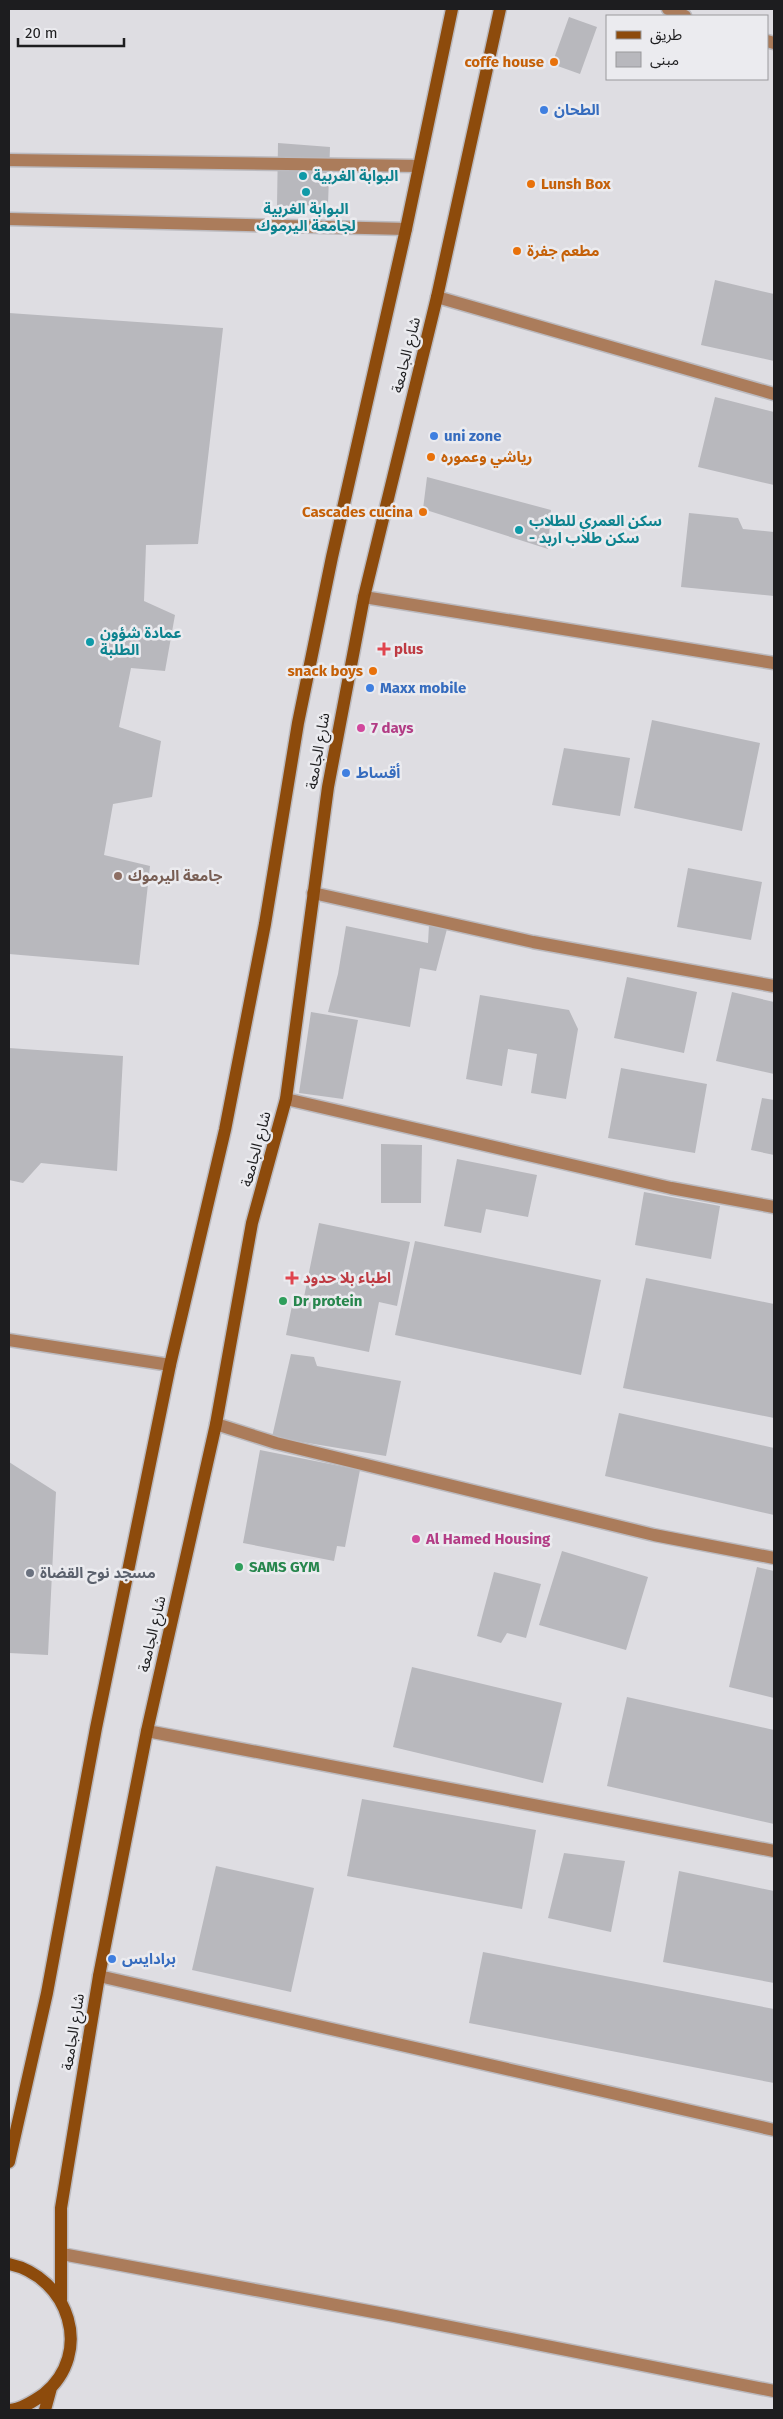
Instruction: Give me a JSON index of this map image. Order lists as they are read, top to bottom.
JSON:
{
  "streets": {
    "main road": ["شارع الجامعة"]
  },
  "places": {
    "other": [
      "coffe house",
      "الطحان",
      "البوابة الغربية",
      "Lunsh Box",
      "البوابة الغربية لجامعة اليرموك",
      "مطعم جفرة",
      "uni zone",
      "رياشي وعموره",
      "Cascades cucina",
      "سكن العمري للطلاب - سكن طلاب اربد",
      "عمادة شؤون الطلبة",
      "snack boys",
      "Maxx mobile",
      "7 days",
      "أقساط",
      "جامعة اليرموك",
      "Dr protein",
      "Al Hamed Housing",
      "SAMS GYM",
      "مسجد نوح القضاة",
      "برادايس"
    ],
    "health": ["plus", "اطباء بلا حدود"]
  },
  "legend": ["طريق", "مبنى"],
  "scale_bar": "20 m"
}
